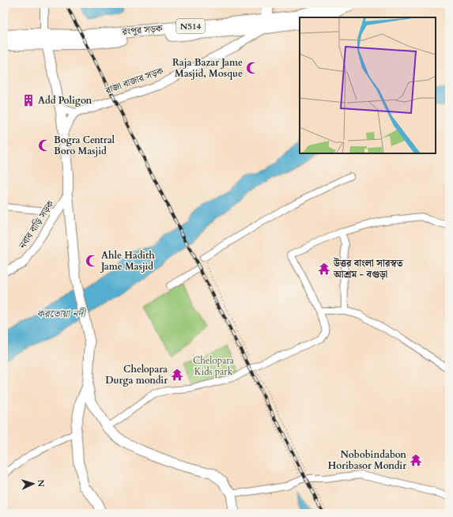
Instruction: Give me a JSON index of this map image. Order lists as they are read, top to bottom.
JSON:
{
  "streets": {
    "highway": ["N514", "রংপুর সড়ক"],
    "street": ["রাজা বাজার সড়ক", "নবাব বাড়ি সড়ক"]
  },
  "crossings": [
    ["রংপুর সড়ক", "রাজা বাজার সড়ক"]
  ],
  "water": ["করতোয়া নদী"],
  "parks": ["Chelopara Kids park"],
  "places": {
    "mosque": ["Raja Bazar Jame Masjid, Mosque", "Bogra Central Boro Masjid", "Ahle Hadith Jame Masjid"],
    "building": ["Add Poligon"],
    "temple": ["উত্তর বাংলা সারস্বত আশ্রম - বগুড়া", "Chelopara Durga mondir", "Nobobindabon Horibasor Mondir"]
  },
  "north": "right"
}
